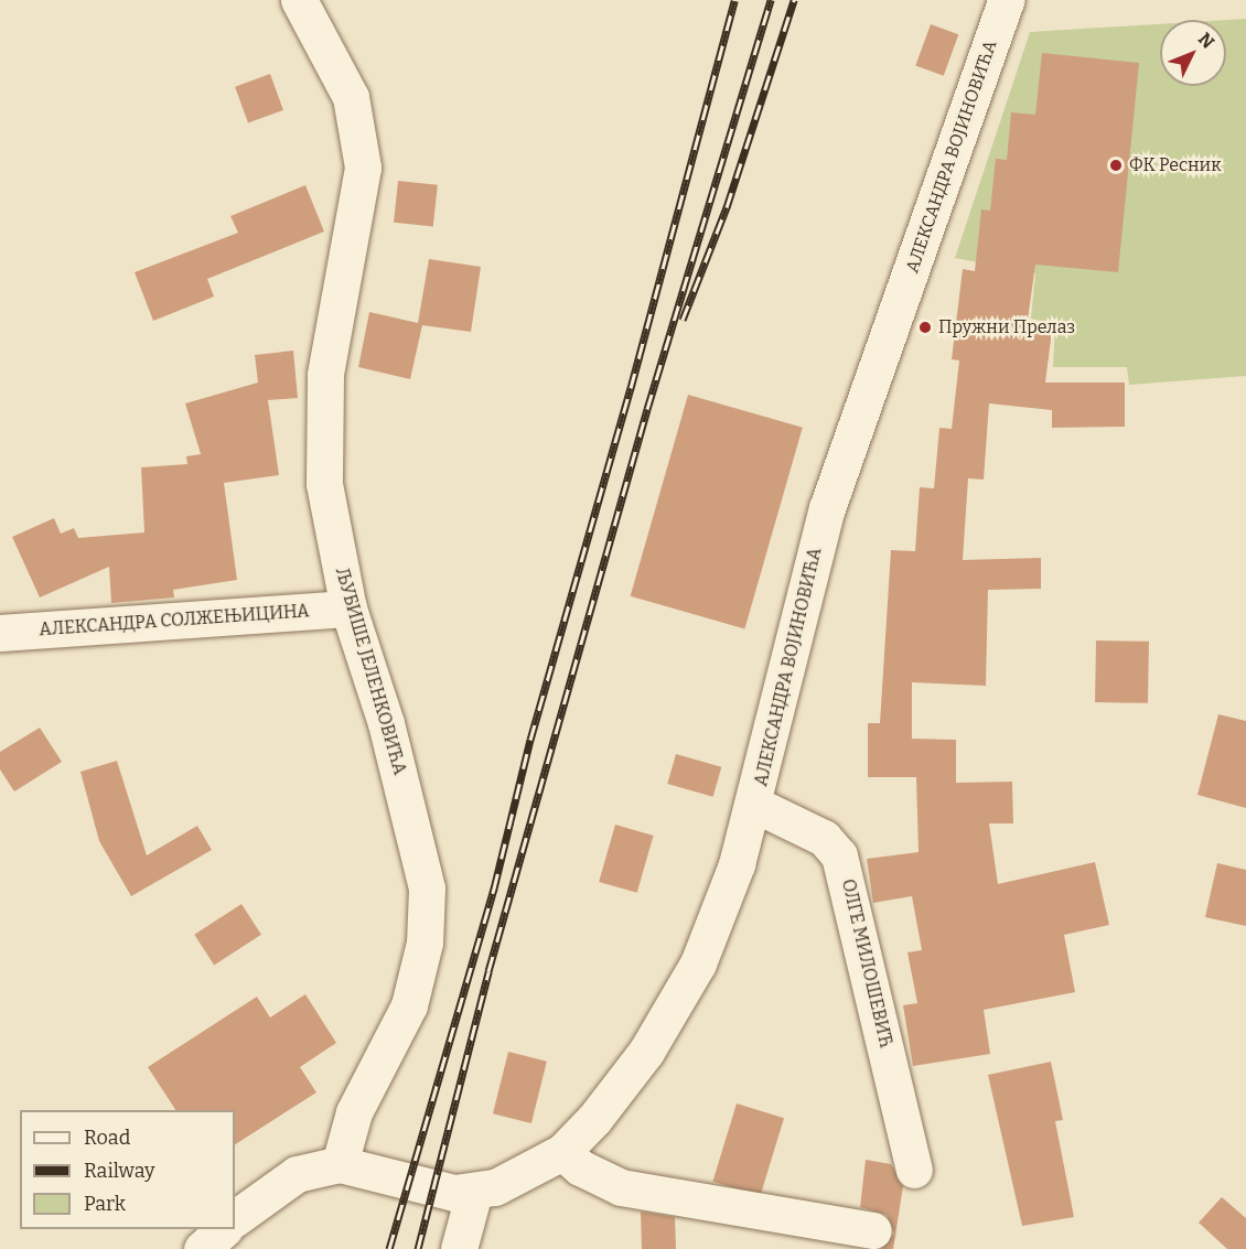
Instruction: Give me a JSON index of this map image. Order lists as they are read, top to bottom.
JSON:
{
  "streets": {
    "street": [
      "АЛЕКСАНДРА ВОЈИНОВИЋА",
      "АЛЕКСАНДРА СОЛЖЕЊИЦИНА",
      "ЉУБИШЕ ЈЕЛЕНКОВИЋА",
      "ОЛГЕ МИЛОШЕВИЋ"
    ]
  },
  "crossings": [
    ["АЛЕКСАНДРА ВОЈИНОВИЋА", "ОЛГЕ МИЛОШЕВИЋ"],
    ["АЛЕКСАНДРА СОЛЖЕЊИЦИНА", "ЉУБИШЕ ЈЕЛЕНКОВИЋА"]
  ],
  "places": ["ФК Ресник", "Пружни Прелаз"],
  "legend": ["Road", "Railway", "Park"],
  "north": "top right"
}
